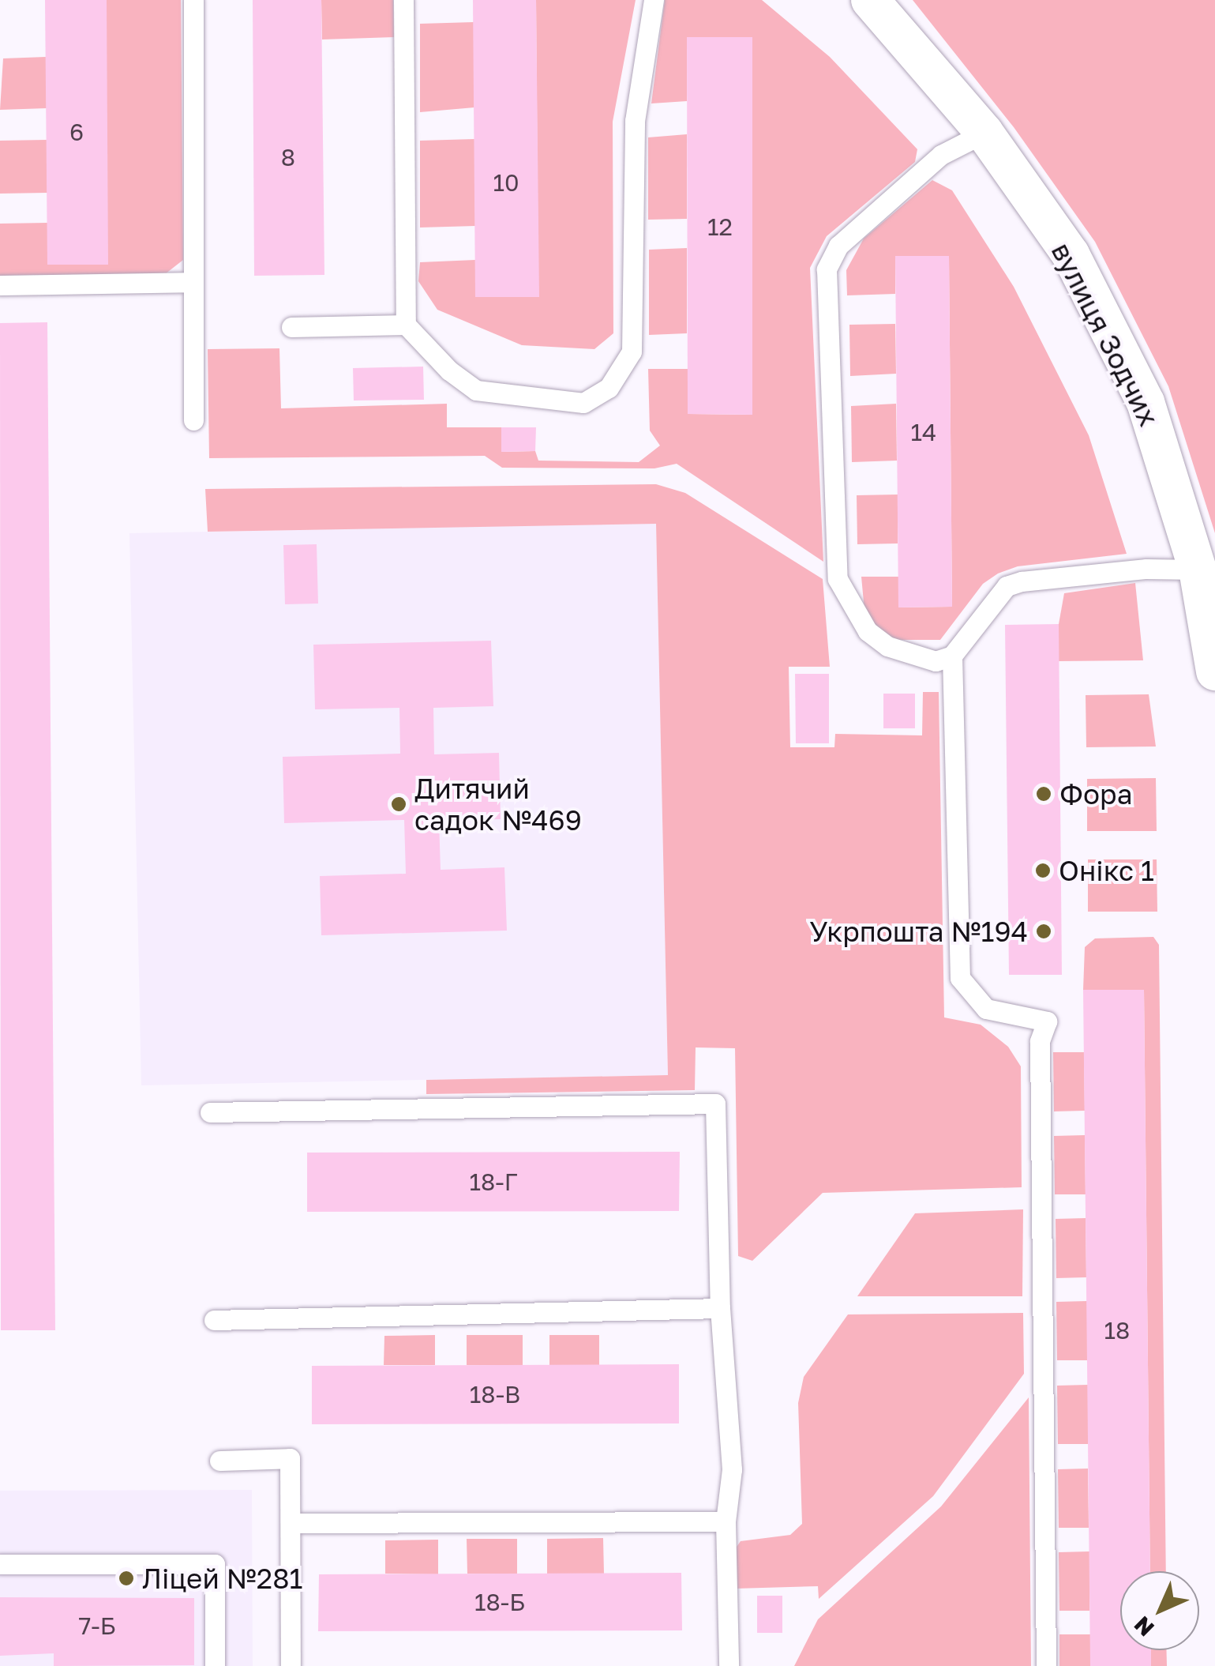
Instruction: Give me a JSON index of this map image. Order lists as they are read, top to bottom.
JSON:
{
  "streets": {
    "street": ["вулиця Зодчих"]
  },
  "places": [
    "Фора",
    "Дитячий садок №469",
    "Онікс 1",
    "Укрпошта №194",
    "Ліцей №281"
  ],
  "house_numbers": [
    "6",
    "8",
    "10",
    "12",
    "14",
    "18-Г",
    "18",
    "18-В",
    "18-Б",
    "7-Б"
  ],
  "north": "bottom left"
}
